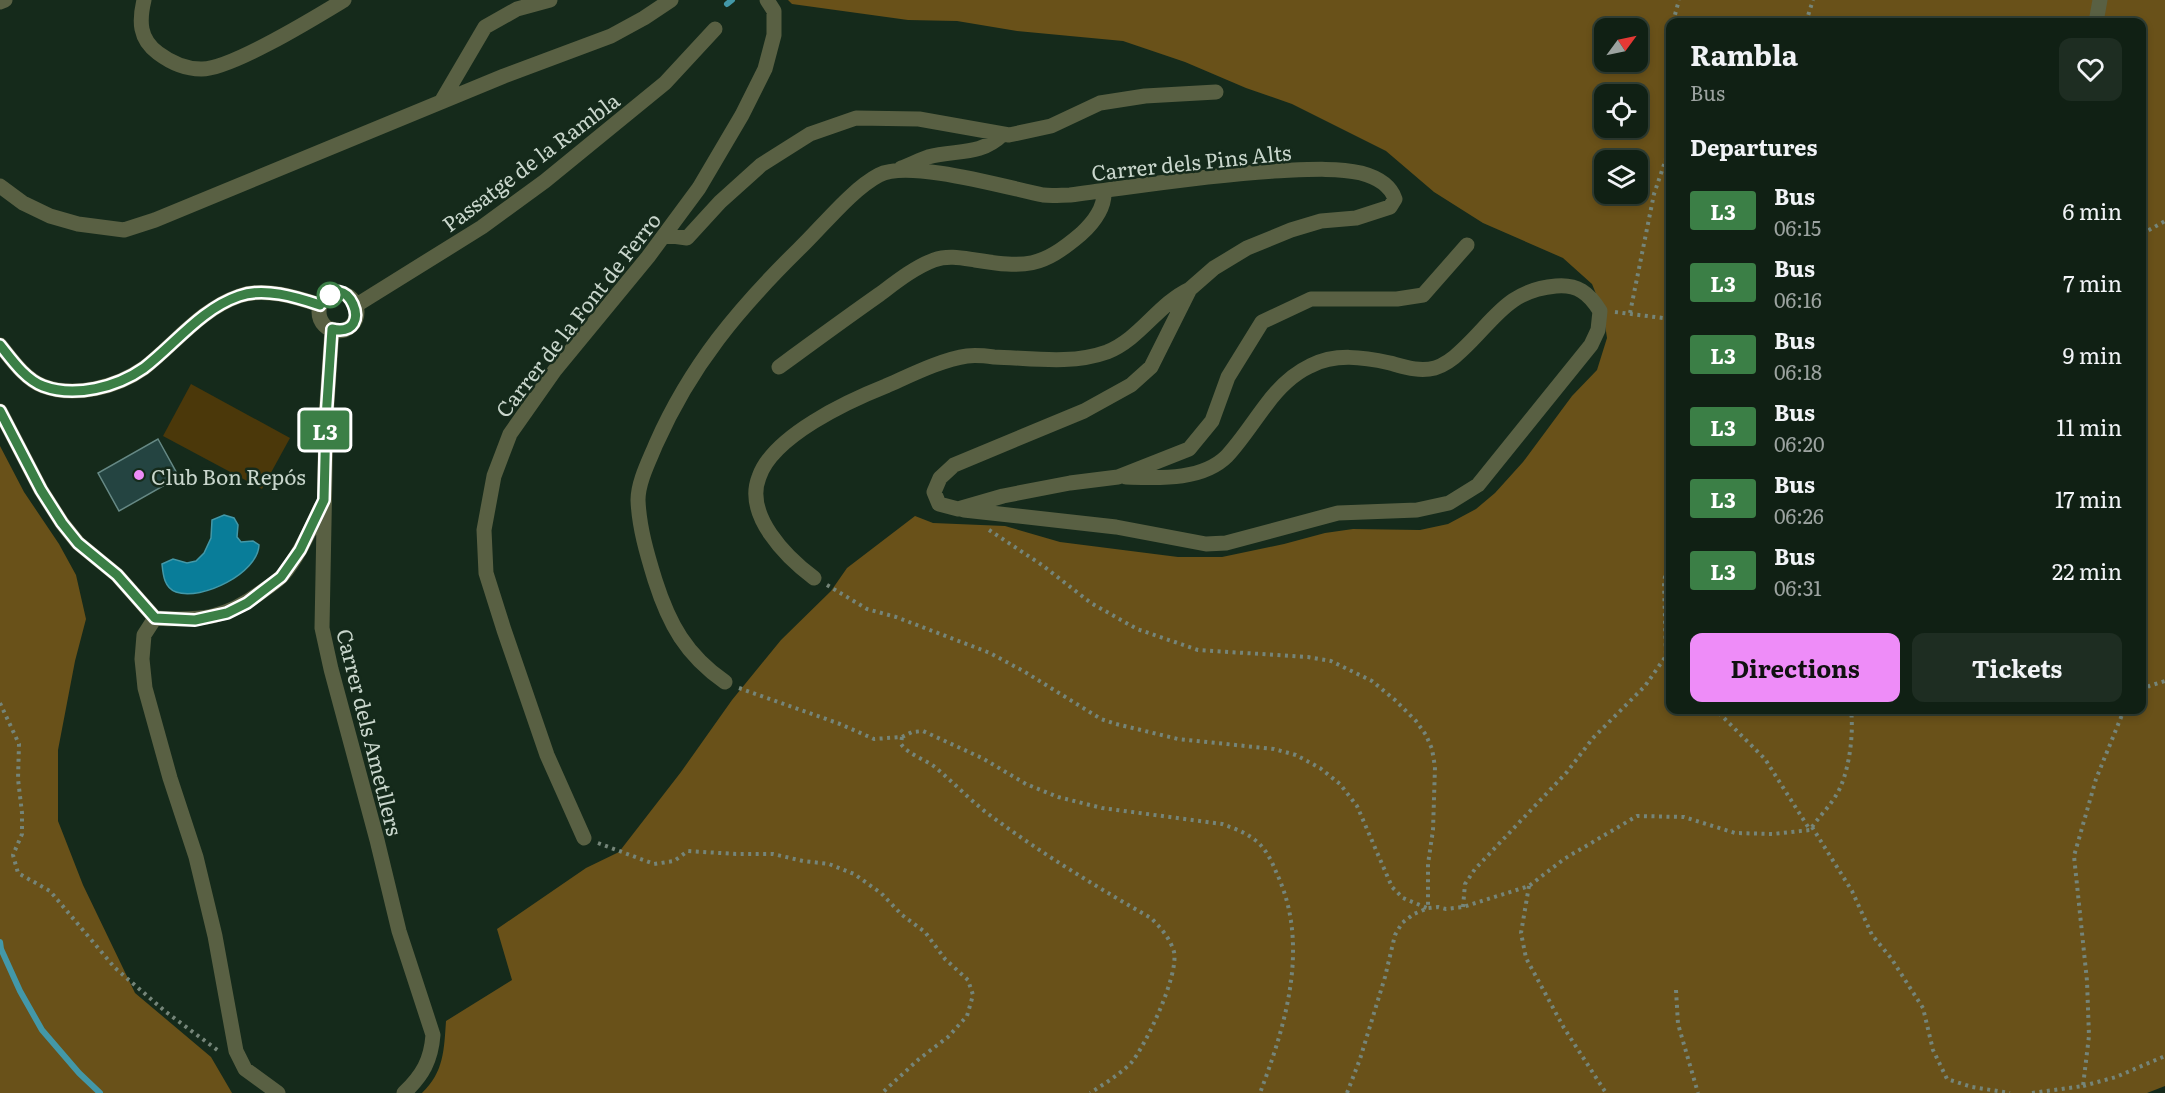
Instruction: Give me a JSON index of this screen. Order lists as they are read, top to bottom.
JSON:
{
  "streets": {
    "street": [
      "Passatge de la Rambla",
      "Carrer dels Pins Alts",
      "Carrer de la Font de Ferro",
      "Carrer dels Ametllers"
    ]
  },
  "crossings": [
    ["Passatge de la Rambla", "Carrer dels Ametllers"]
  ],
  "places": ["Club Bon Repós"],
  "lines": ["bus line L3"],
  "north": "top right",
  "page": {
    "on_map": "L3",
    "heading": [
      ["Rambla", "Bus"],
      "Departures"
    ],
    "list": [
      {
        "mark": "L3",
        "name": "Bus",
        "note": "06:15",
        "value": "6 min"
      },
      {
        "mark": "L3",
        "name": "Bus",
        "note": "06:16",
        "value": "7 min"
      },
      {
        "mark": "L3",
        "name": "Bus",
        "note": "06:18",
        "value": "9 min"
      },
      {
        "mark": "L3",
        "name": "Bus",
        "note": "06:20",
        "value": "11 min"
      },
      {
        "mark": "L3",
        "name": "Bus",
        "note": "06:26",
        "value": "17 min"
      },
      {
        "mark": "L3",
        "name": "Bus",
        "note": "06:31",
        "value": "22 min"
      }
    ],
    "buttons": ["Directions", "Tickets"]
  }
}
